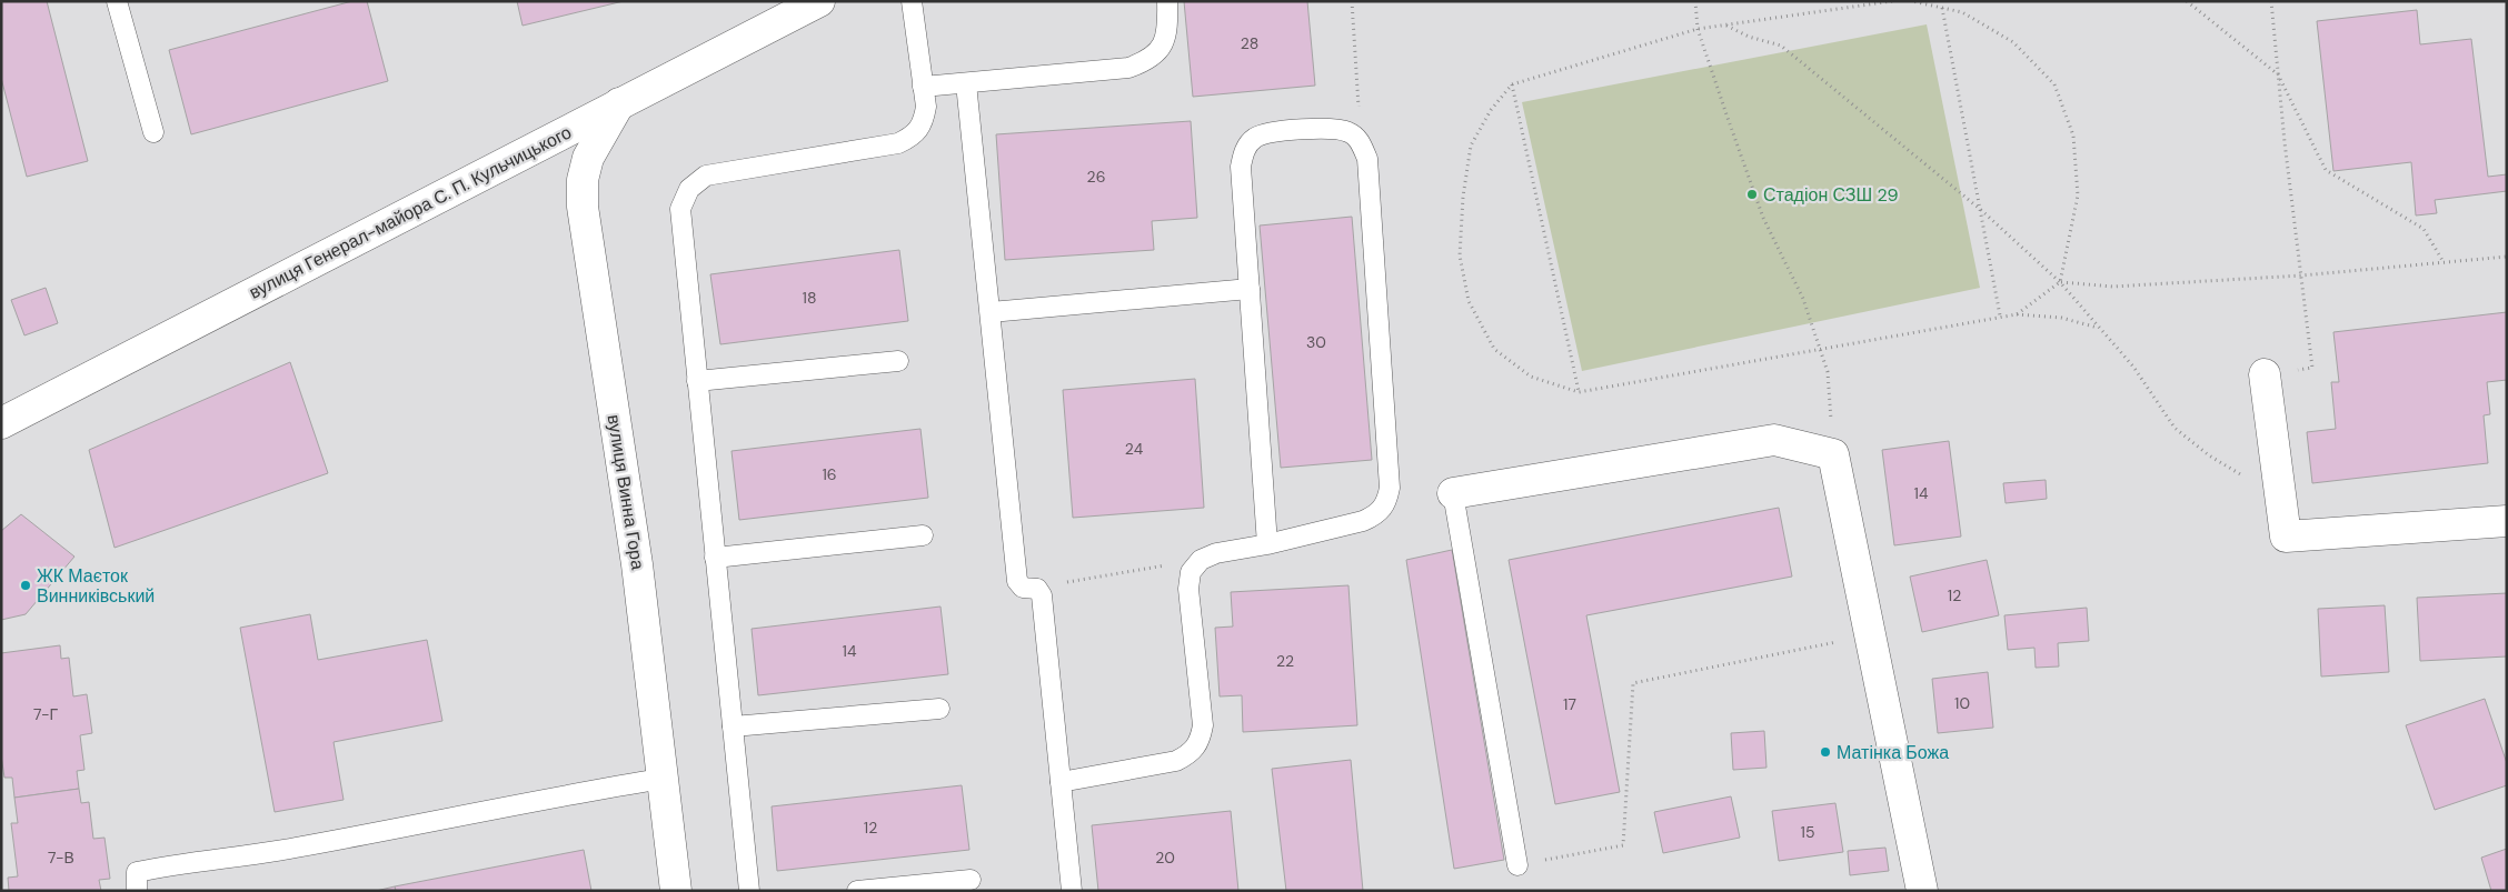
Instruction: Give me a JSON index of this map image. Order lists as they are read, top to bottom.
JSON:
{
  "streets": {
    "street": ["вулиця Генерал-майора С. П. Кульчицького", "вулиця Винна Гора"]
  },
  "crossings": [
    ["вулиця Генерал-майора С. П. Кульчицького", "вулиця Винна Гора"]
  ],
  "places": ["Стадіон СЗШ 29", "ЖК Маєток Винниківський", "Матінка Божа"],
  "house_numbers": [
    "28",
    "26",
    "18",
    "30",
    "24",
    "16",
    "14",
    "12",
    "14",
    "22",
    "10",
    "17",
    "7-Г",
    "12",
    "15",
    "7-В",
    "20"
  ]
}
